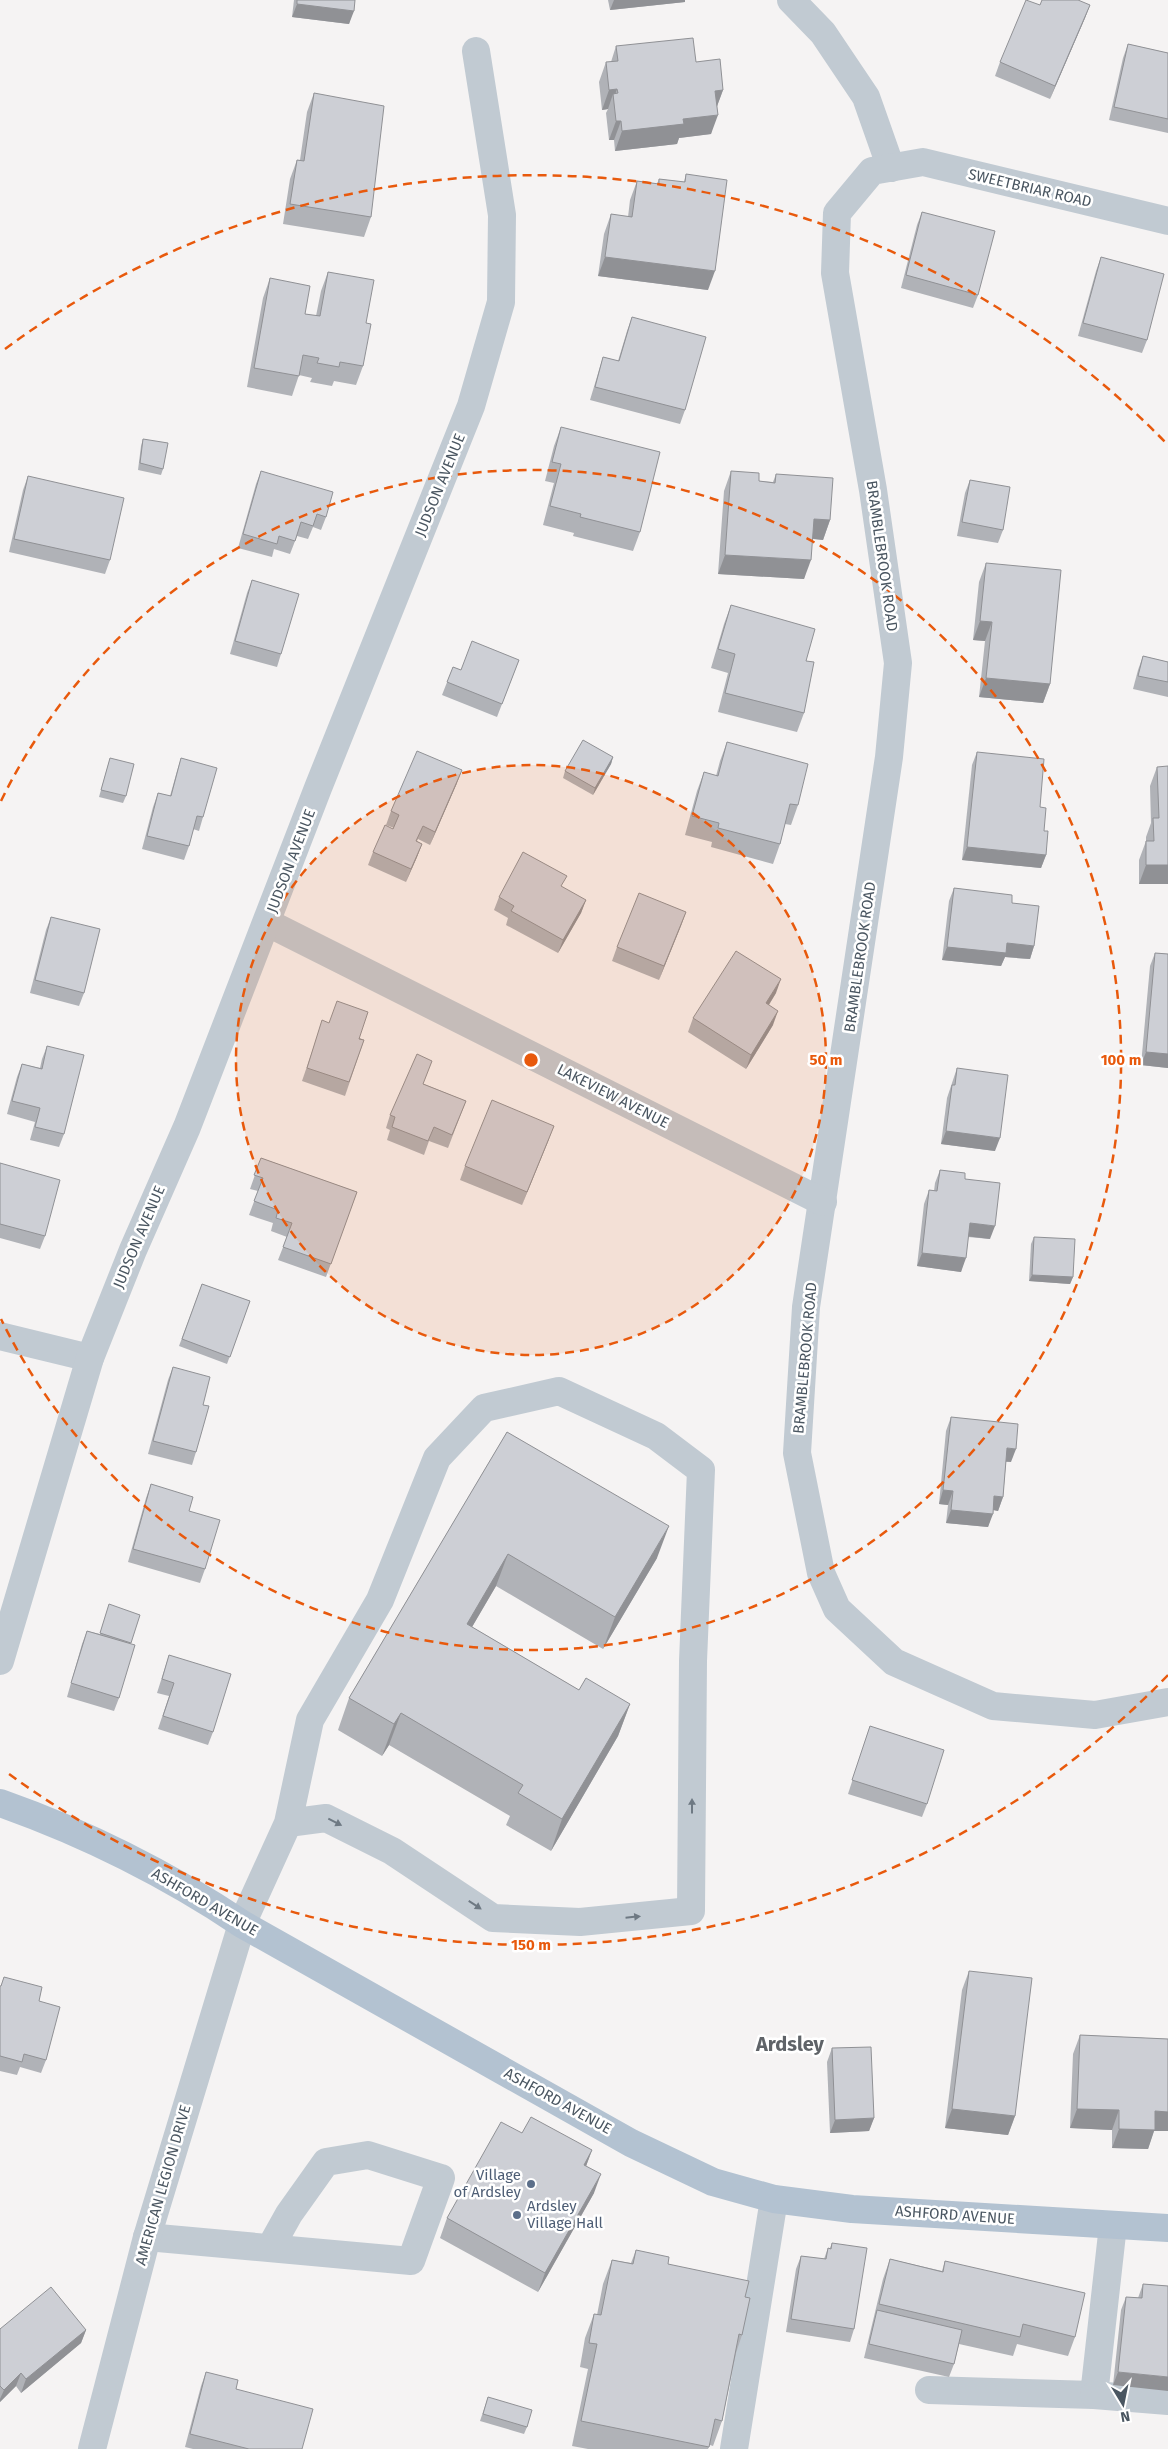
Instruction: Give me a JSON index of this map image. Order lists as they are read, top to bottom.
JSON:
{
  "streets": {
    "main road": ["ASHFORD AVENUE"],
    "street": [
      "SWEETBRIAR ROAD",
      "JUDSON AVENUE",
      "BRAMBLEBROOK ROAD",
      "LAKEVIEW AVENUE",
      "AMERICAN LEGION DRIVE"
    ]
  },
  "crossings": [
    ["SWEETBRIAR ROAD", "BRAMBLEBROOK ROAD"],
    ["JUDSON AVENUE", "LAKEVIEW AVENUE"],
    ["BRAMBLEBROOK ROAD", "LAKEVIEW AVENUE"],
    ["ASHFORD AVENUE", "AMERICAN LEGION DRIVE"]
  ],
  "districts": ["Ardsley"],
  "places": ["Village of Ardsley", "Ardsley Village Hall"],
  "north": "bottom",
  "rings": ["50 m", "100 m", "150 m"]
}
